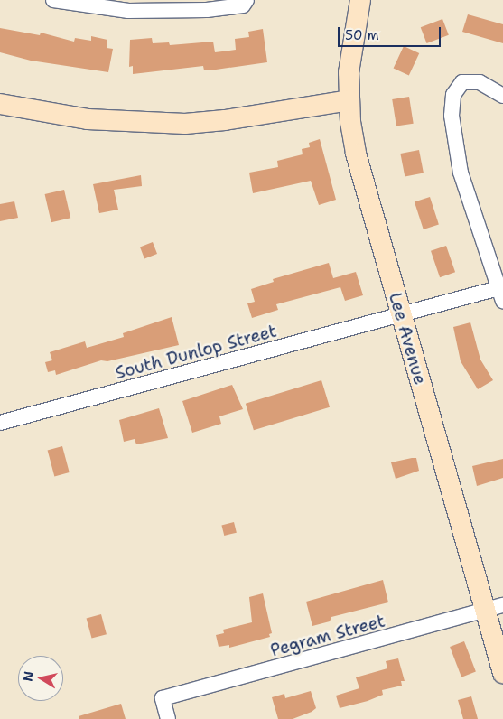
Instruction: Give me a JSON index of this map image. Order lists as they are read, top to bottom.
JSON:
{
  "streets": {
    "street": ["Lee Avenue", "South Dunlop Street", "Pegram Street"]
  },
  "crossings": [
    ["Lee Avenue", "South Dunlop Street"],
    ["Lee Avenue", "Pegram Street"]
  ],
  "scale_bar": "50 m",
  "north": "left"
}
